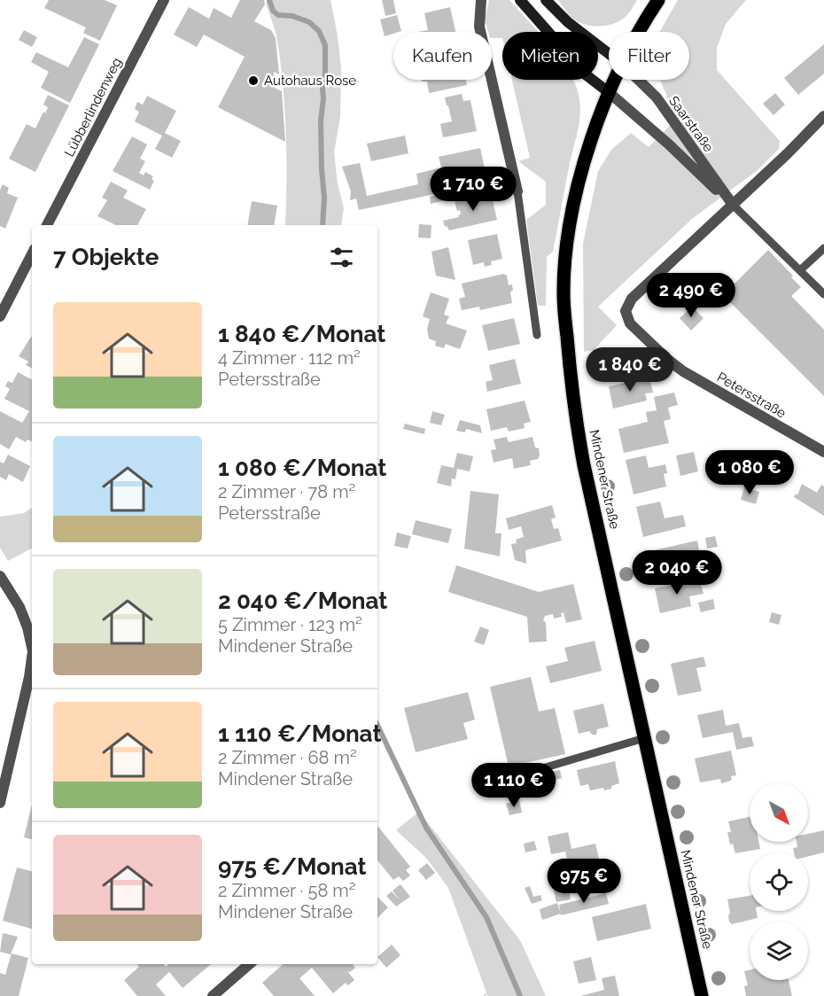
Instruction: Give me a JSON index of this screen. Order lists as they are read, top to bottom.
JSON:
{
  "streets": {
    "main road": ["Mindener Straße"],
    "street": ["Lübberlindenweg", "Saarstraße", "Petersstraße"]
  },
  "crossings": [
    ["Saarstraße", "Petersstraße"],
    ["Saarstraße", "Mindener Straße"]
  ],
  "places": ["Autohaus Rose"],
  "north": "bottom right",
  "page": {
    "chip": ["Kaufen", "Mieten", "Filter"],
    "price": [
      "1 710 €",
      "2 490 €",
      "1 840 €",
      "1 080 €",
      "2 040 €",
      "1 110 €",
      "975 €"
    ],
    "heading": "7 Objekte",
    "list": [
      {
        "name": "1 840 €/Monat",
        "note": "4 Zimmer · 112 m² · Petersstraße"
      },
      {
        "name": "1 080 €/Monat",
        "note": "2 Zimmer · 78 m² · Petersstraße"
      },
      {
        "name": "2 040 €/Monat",
        "note": "5 Zimmer · 123 m² · Mindener Straße"
      },
      {
        "name": "1 110 €/Monat",
        "note": "2 Zimmer · 68 m² · Mindener Straße"
      },
      {
        "name": "975 €/Monat",
        "note": "2 Zimmer · 58 m² · Mindener Straße"
      }
    ]
  }
}
